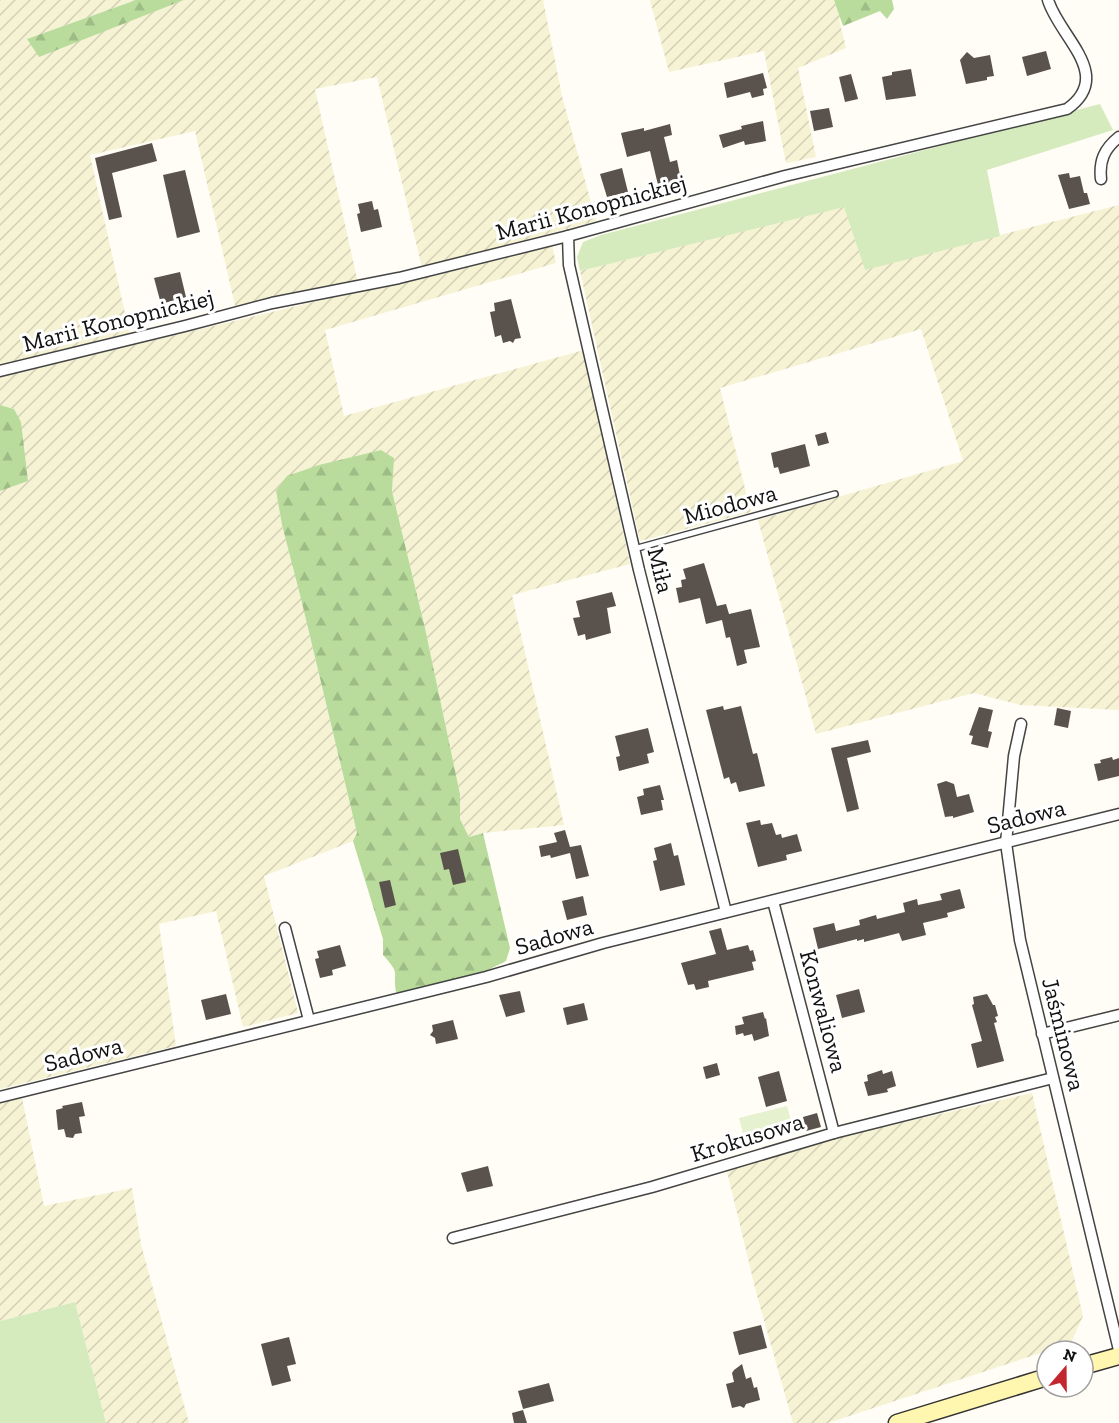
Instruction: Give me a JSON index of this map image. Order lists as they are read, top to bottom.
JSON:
{
  "streets": {
    "street": [
      "Marii Konopnickiej",
      "Miła",
      "Sadowa",
      "Konwaliowa",
      "Jaśminowa",
      "Krokusowa"
    ],
    "lane": ["Miodowa"]
  },
  "crossings": [
    ["Marii Konopnickiej", "Miła"],
    ["Miodowa", "Miła"],
    ["Miła", "Sadowa"],
    ["Sadowa", "Konwaliowa"],
    ["Sadowa", "Jaśminowa"],
    ["Konwaliowa", "Krokusowa"],
    ["Jaśminowa", "Krokusowa"]
  ],
  "north": "top"
}
